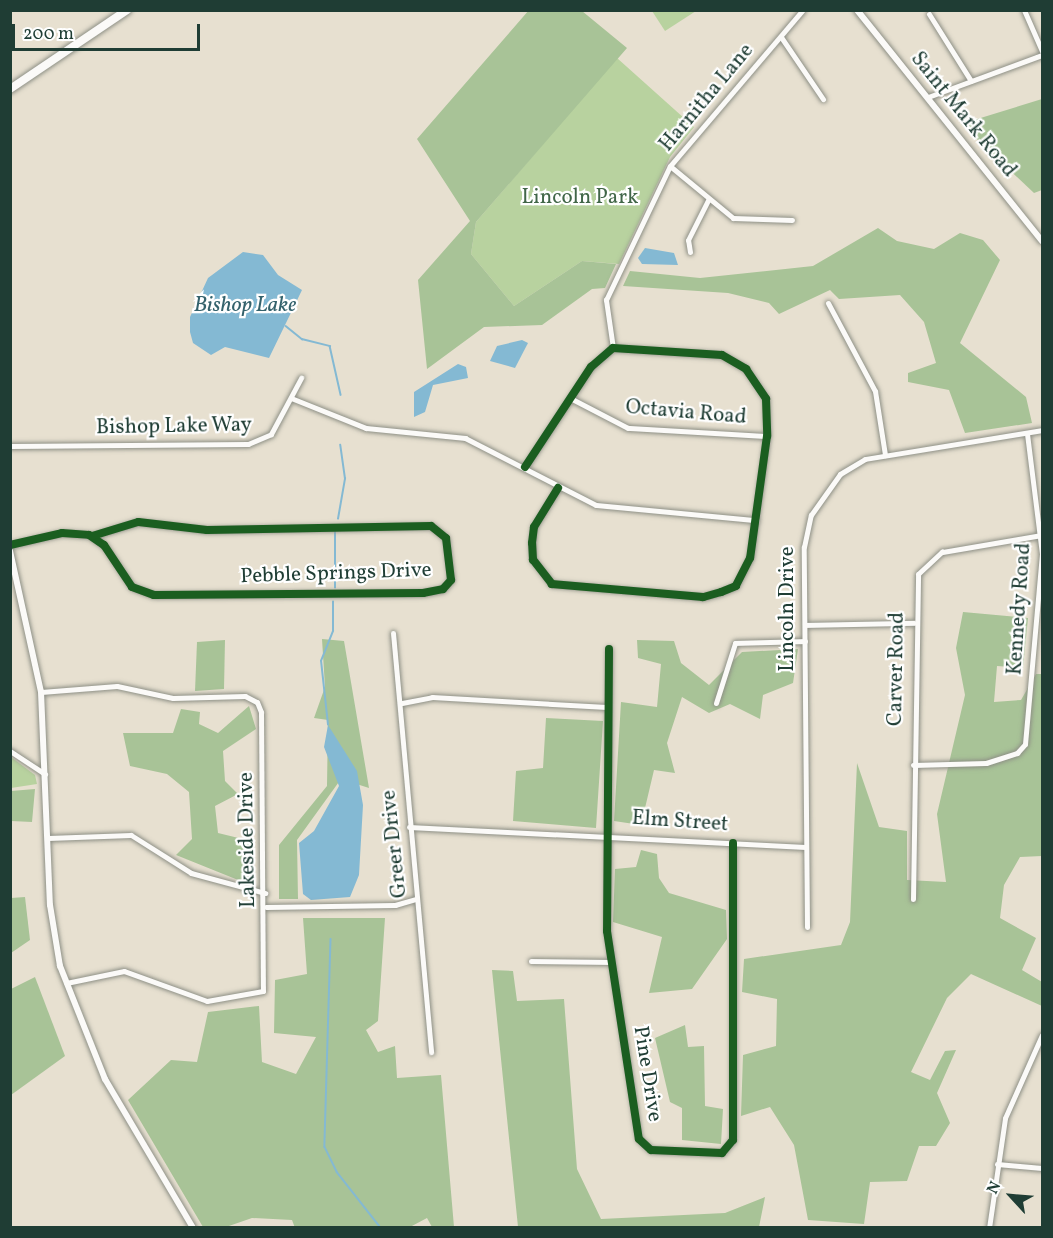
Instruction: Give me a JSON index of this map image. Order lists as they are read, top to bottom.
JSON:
{
  "streets": {
    "street": [
      "Harnitha Lane",
      "Saint Mark Road",
      "Octavia Road",
      "Bishop Lake Way",
      "Pebble Springs Drive",
      "Lincoln Drive",
      "Kennedy Road",
      "Carver Road",
      "Elm Street",
      "Lakeside Drive",
      "Greer Drive",
      "Pine Drive"
    ]
  },
  "crossings": [
    ["Lincoln Drive", "Kennedy Road"],
    ["Lincoln Drive", "Elm Street"],
    ["Kennedy Road", "Carver Road"],
    ["Elm Street", "Greer Drive"],
    ["Elm Street", "Pine Drive"]
  ],
  "water": ["Bishop Lake"],
  "parks": ["Lincoln Park"],
  "scale_bar": "200 m",
  "north": "top left"
}
